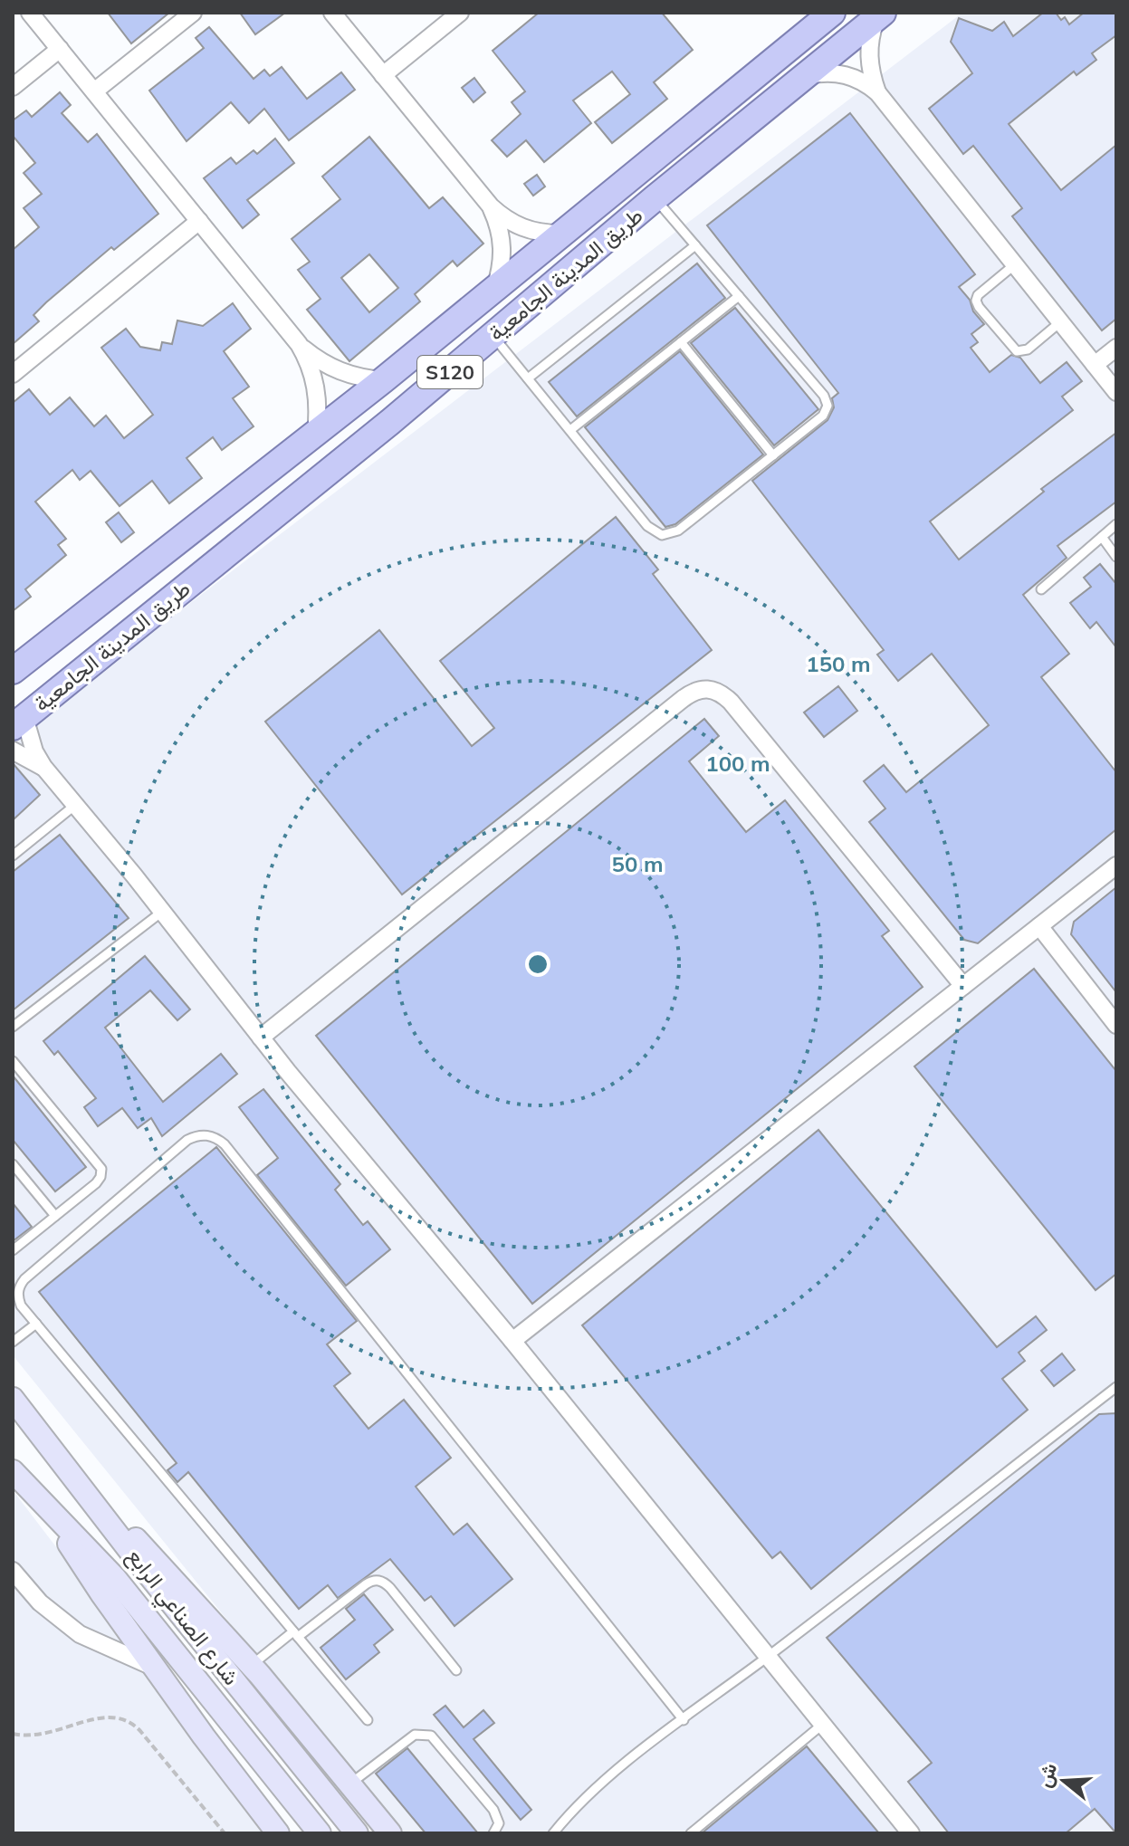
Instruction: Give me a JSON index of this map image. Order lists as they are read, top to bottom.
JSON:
{
  "streets": {
    "main road": ["طريق المدينة الجامعية", "S120", "شارع الصناعي الرابع"]
  },
  "north": "left",
  "rings": ["150 m", "100 m", "50 m"]
}
